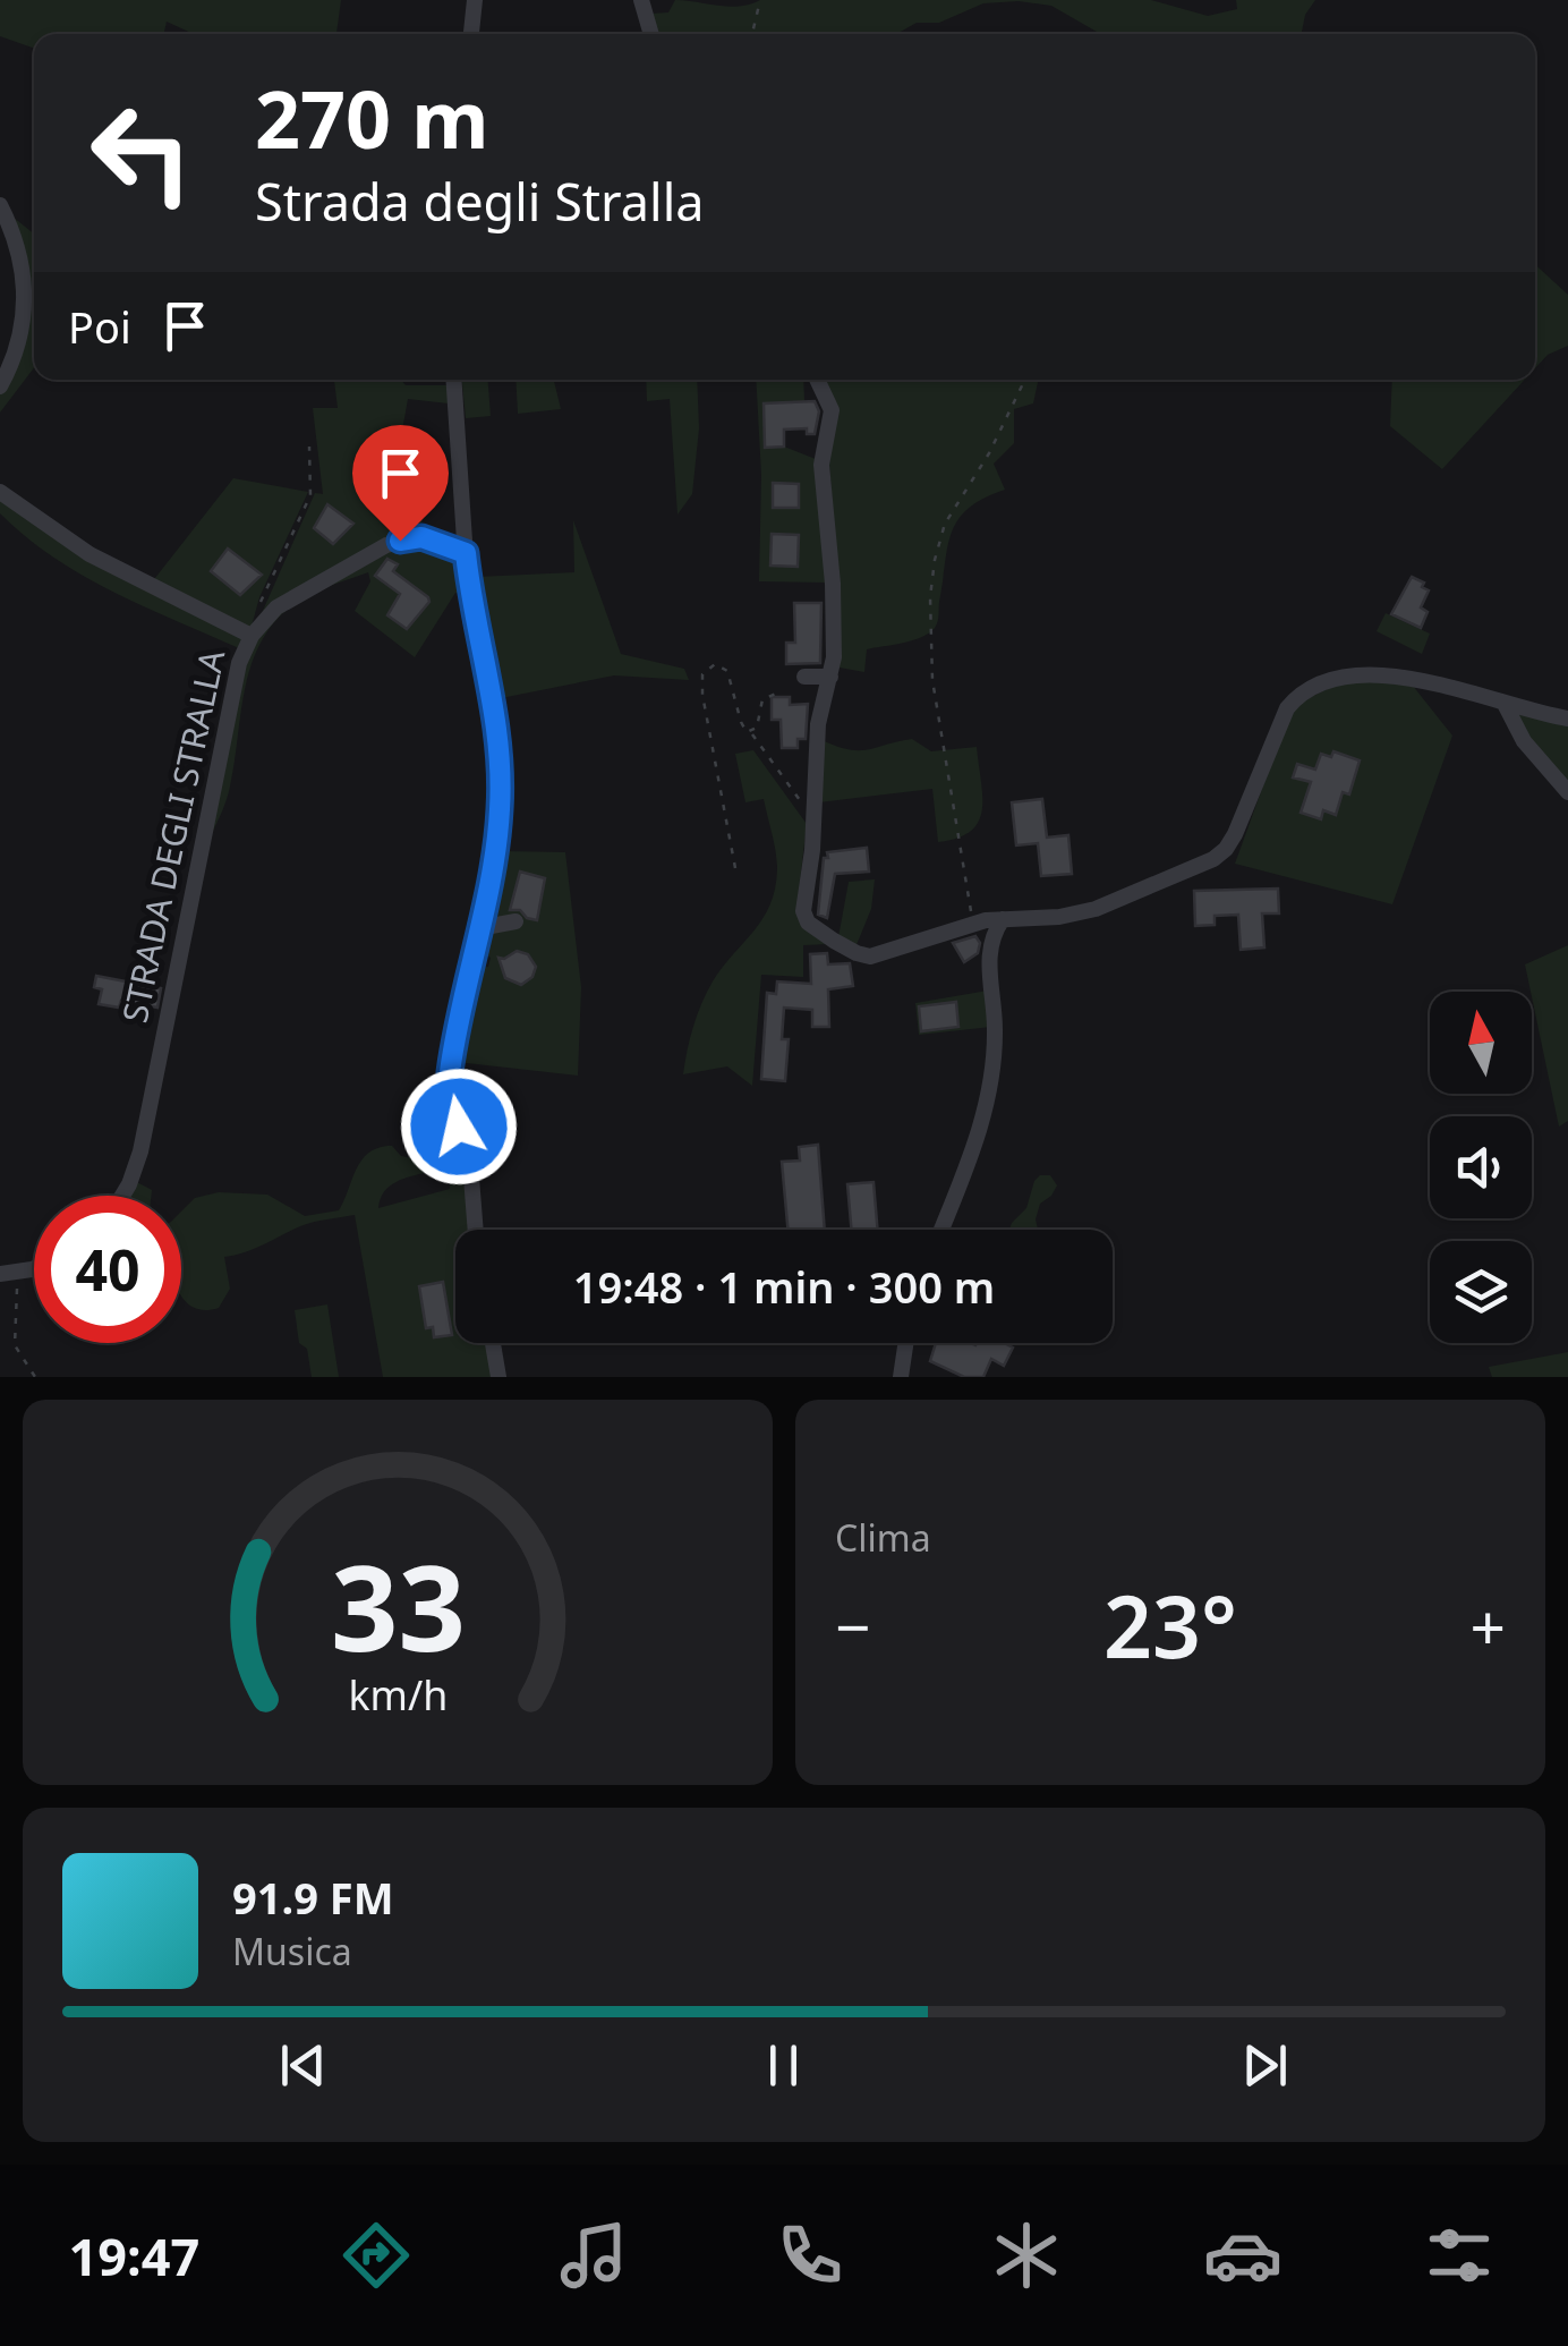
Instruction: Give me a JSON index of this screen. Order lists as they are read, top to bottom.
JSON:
{
  "streets": {
    "street": ["STRADA DEGLI STRALLA"]
  },
  "north": "top",
  "page": {
    "turn": ["270 m", "Strada degli Stralla"],
    "then": "Poi",
    "limit": "40",
    "trip": "19:48 · 1 min · 300 m",
    "tile": "Clima",
    "heat": ["−", "23°", "+"],
    "song": ["91.9 FM", "Musica"],
    "tabs": "19:47",
    "gauge": ["33", "km/h"]
  }
}
